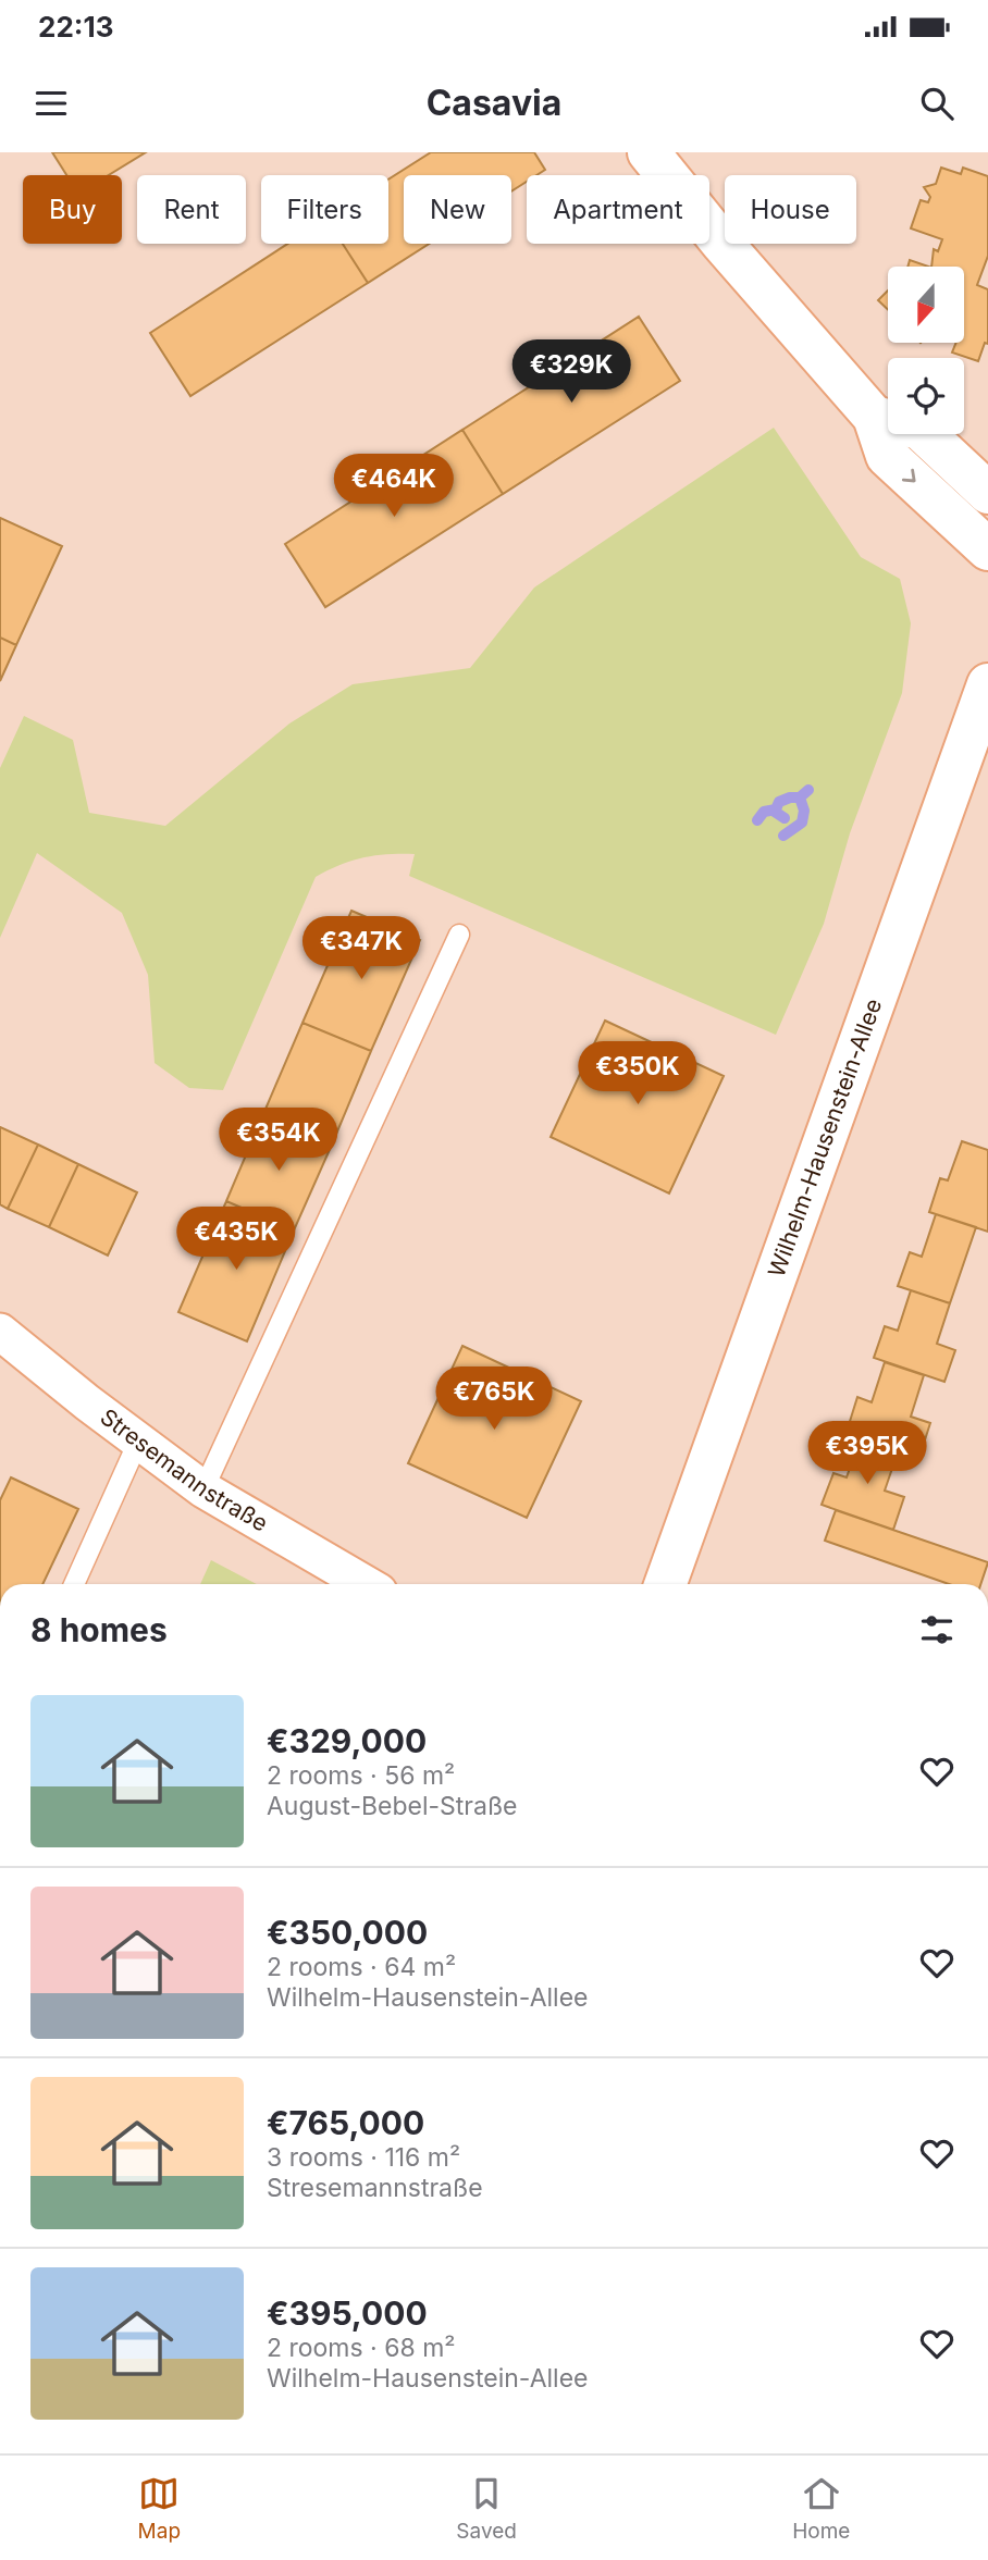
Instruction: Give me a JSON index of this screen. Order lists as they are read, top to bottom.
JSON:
{
  "streets": {
    "street": ["Wilhelm-Hausenstein-Allee", "Stresemannstraße"]
  },
  "north": "bottom",
  "page": {
    "status": "22:13",
    "header": "Casavia",
    "chip": [
      "Buy",
      "Rent",
      "Filters",
      "New",
      "Apartment",
      "House"
    ],
    "price": [
      "€329K",
      "€464K",
      "€347K",
      "€350K",
      "€354K",
      "€435K",
      "€765K",
      "€395K"
    ],
    "heading": "8 homes",
    "list": [
      {
        "name": "€329,000",
        "note": "2 rooms · 56 m² · August-Bebel-Straße"
      },
      {
        "name": "€350,000",
        "note": "2 rooms · 64 m² · Wilhelm-Hausenstein-Allee"
      },
      {
        "name": "€765,000",
        "note": "3 rooms · 116 m² · Stresemannstraße"
      },
      {
        "name": "€395,000",
        "note": "2 rooms · 68 m² · Wilhelm-Hausenstein-Allee"
      }
    ],
    "tabs": ["Map", "Saved", "Home"]
  }
}
